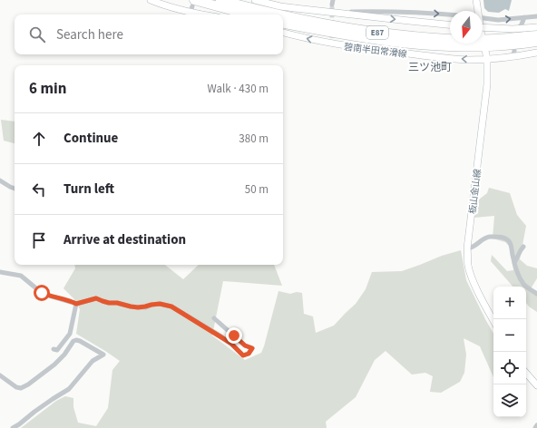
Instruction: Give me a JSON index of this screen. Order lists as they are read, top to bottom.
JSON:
{
  "streets": {
    "highway": ["E87"],
    "main road": ["碧南半田常滑線", "板山金山線"]
  },
  "crossings": [
    ["碧南半田常滑線", "板山金山線"]
  ],
  "districts": ["三ツ池町"],
  "north": "bottom",
  "page": {
    "search": "Search here",
    "heading": ["6 min", "Walk · 430 m"],
    "list": [
      ["Continue", "380 m"],
      ["Turn left", "50 m"],
      "Arrive at destination"
    ],
    "map_buttons": ["+", "−"]
  }
}
